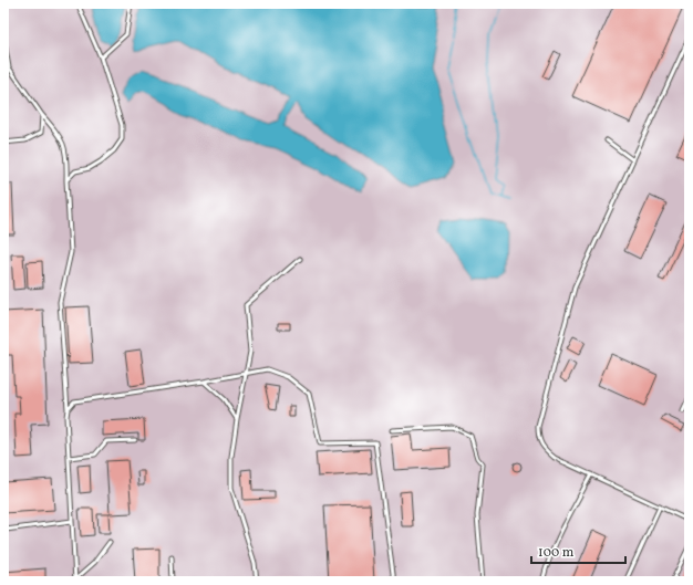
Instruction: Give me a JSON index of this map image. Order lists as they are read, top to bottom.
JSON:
{
  "scale_bar": "100 m"
}
